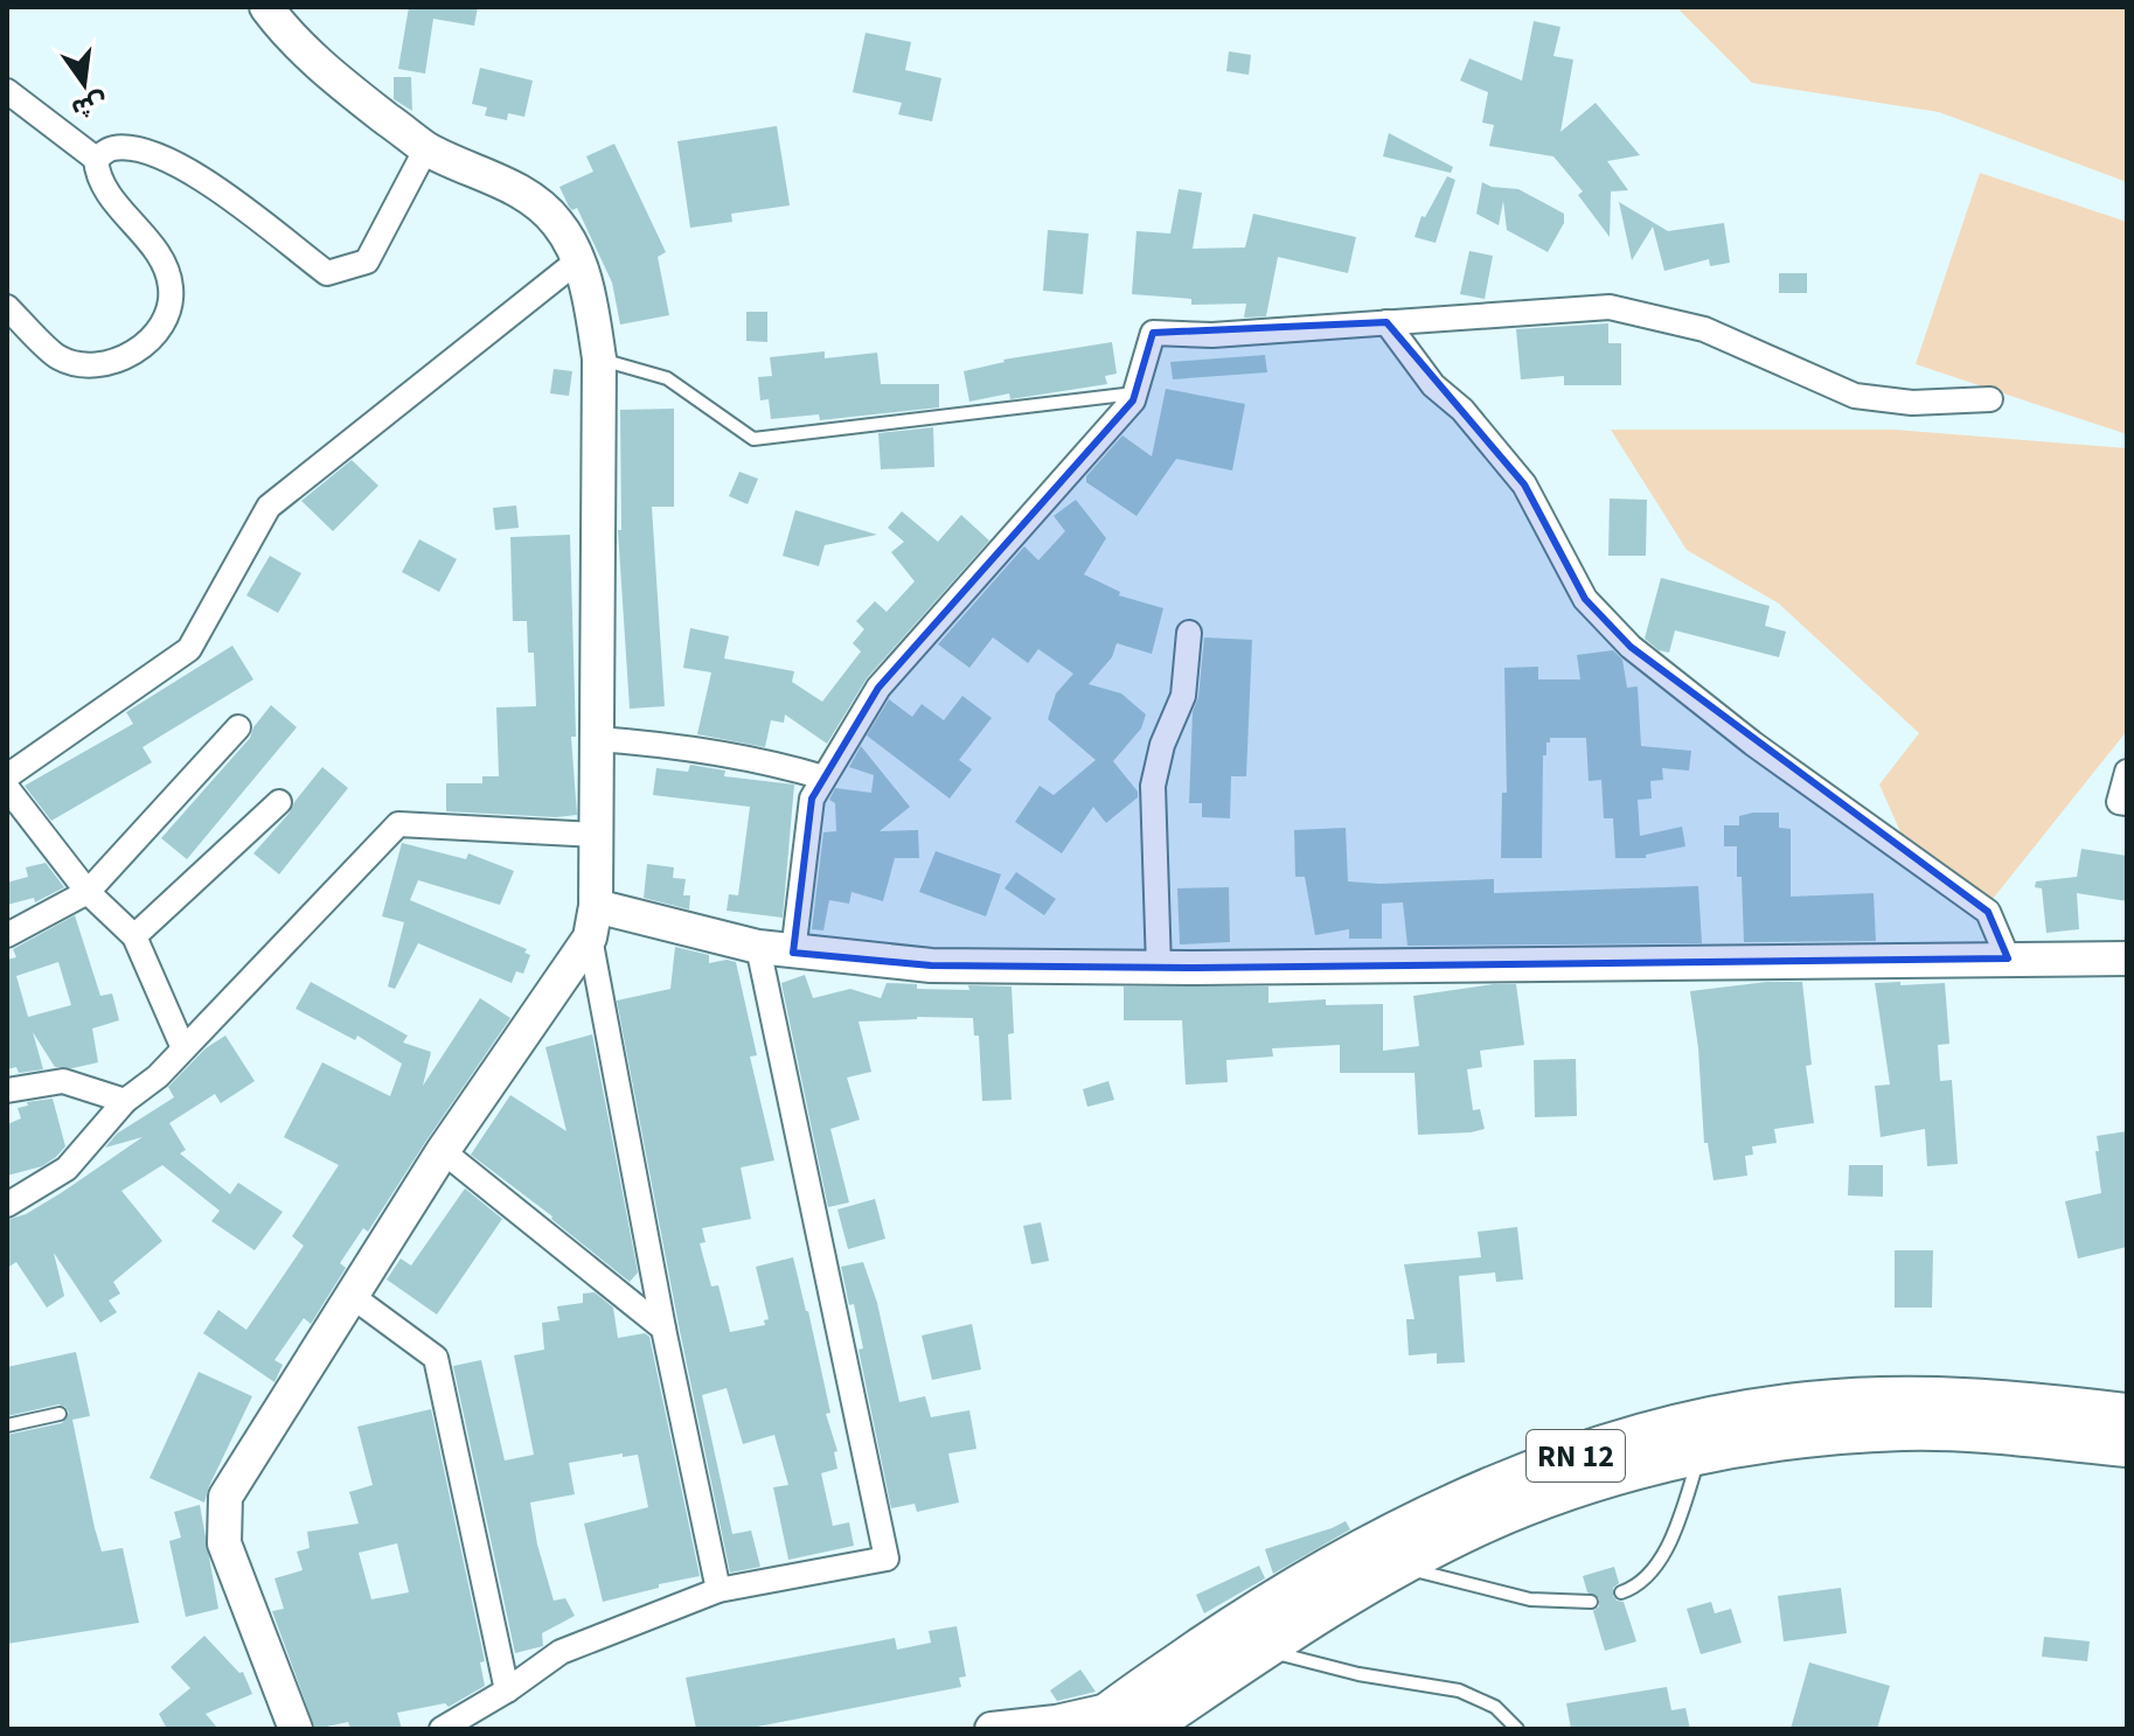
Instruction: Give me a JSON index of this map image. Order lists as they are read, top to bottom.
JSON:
{
  "streets": {
    "highway": ["RN 12"]
  },
  "north": "bottom"
}
